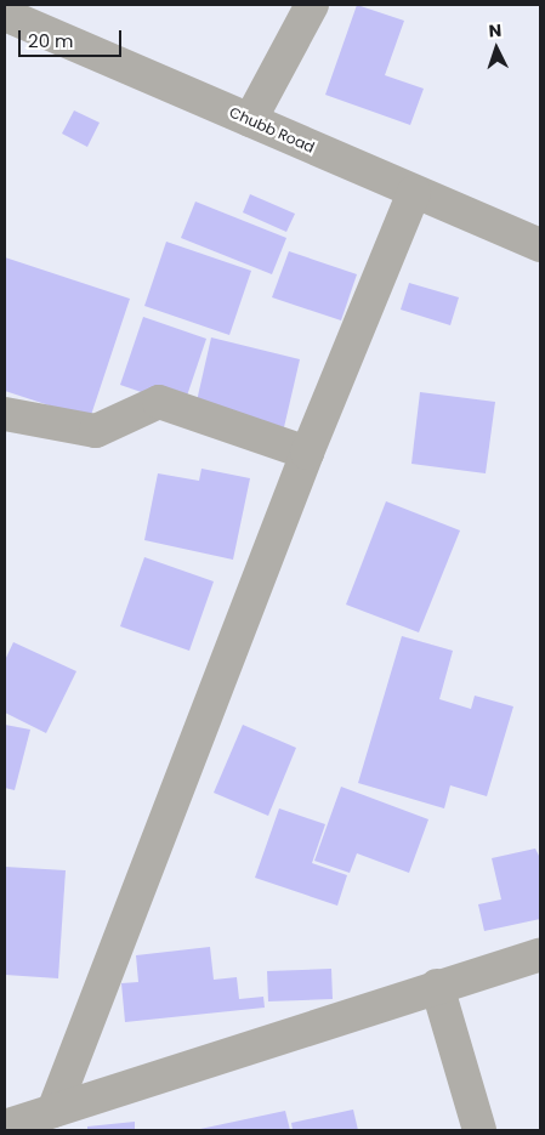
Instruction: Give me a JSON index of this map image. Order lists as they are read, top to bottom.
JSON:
{
  "streets": {
    "street": ["Chubb Road"]
  },
  "scale_bar": "20 m",
  "north": "top"
}
